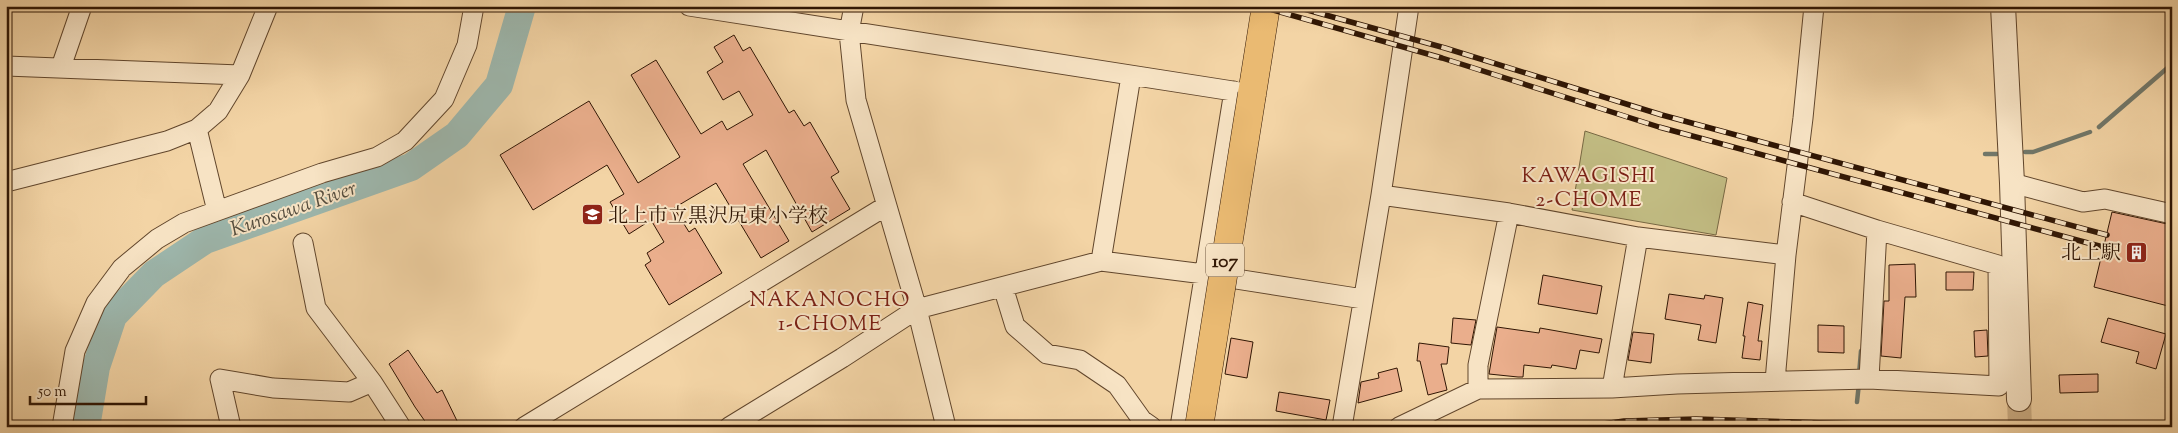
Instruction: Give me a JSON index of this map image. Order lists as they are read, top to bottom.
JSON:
{
  "streets": {
    "highway": ["107"]
  },
  "districts": ["KAWAGISHI 2-CHOME", "NAKANOCHO 1-CHOME"],
  "water": ["Kurosawa River"],
  "places": {
    "school or university": ["北上市立黒沢尻東小学校"],
    "building": ["北上駅"]
  },
  "scale_bar": "50 m"
}
